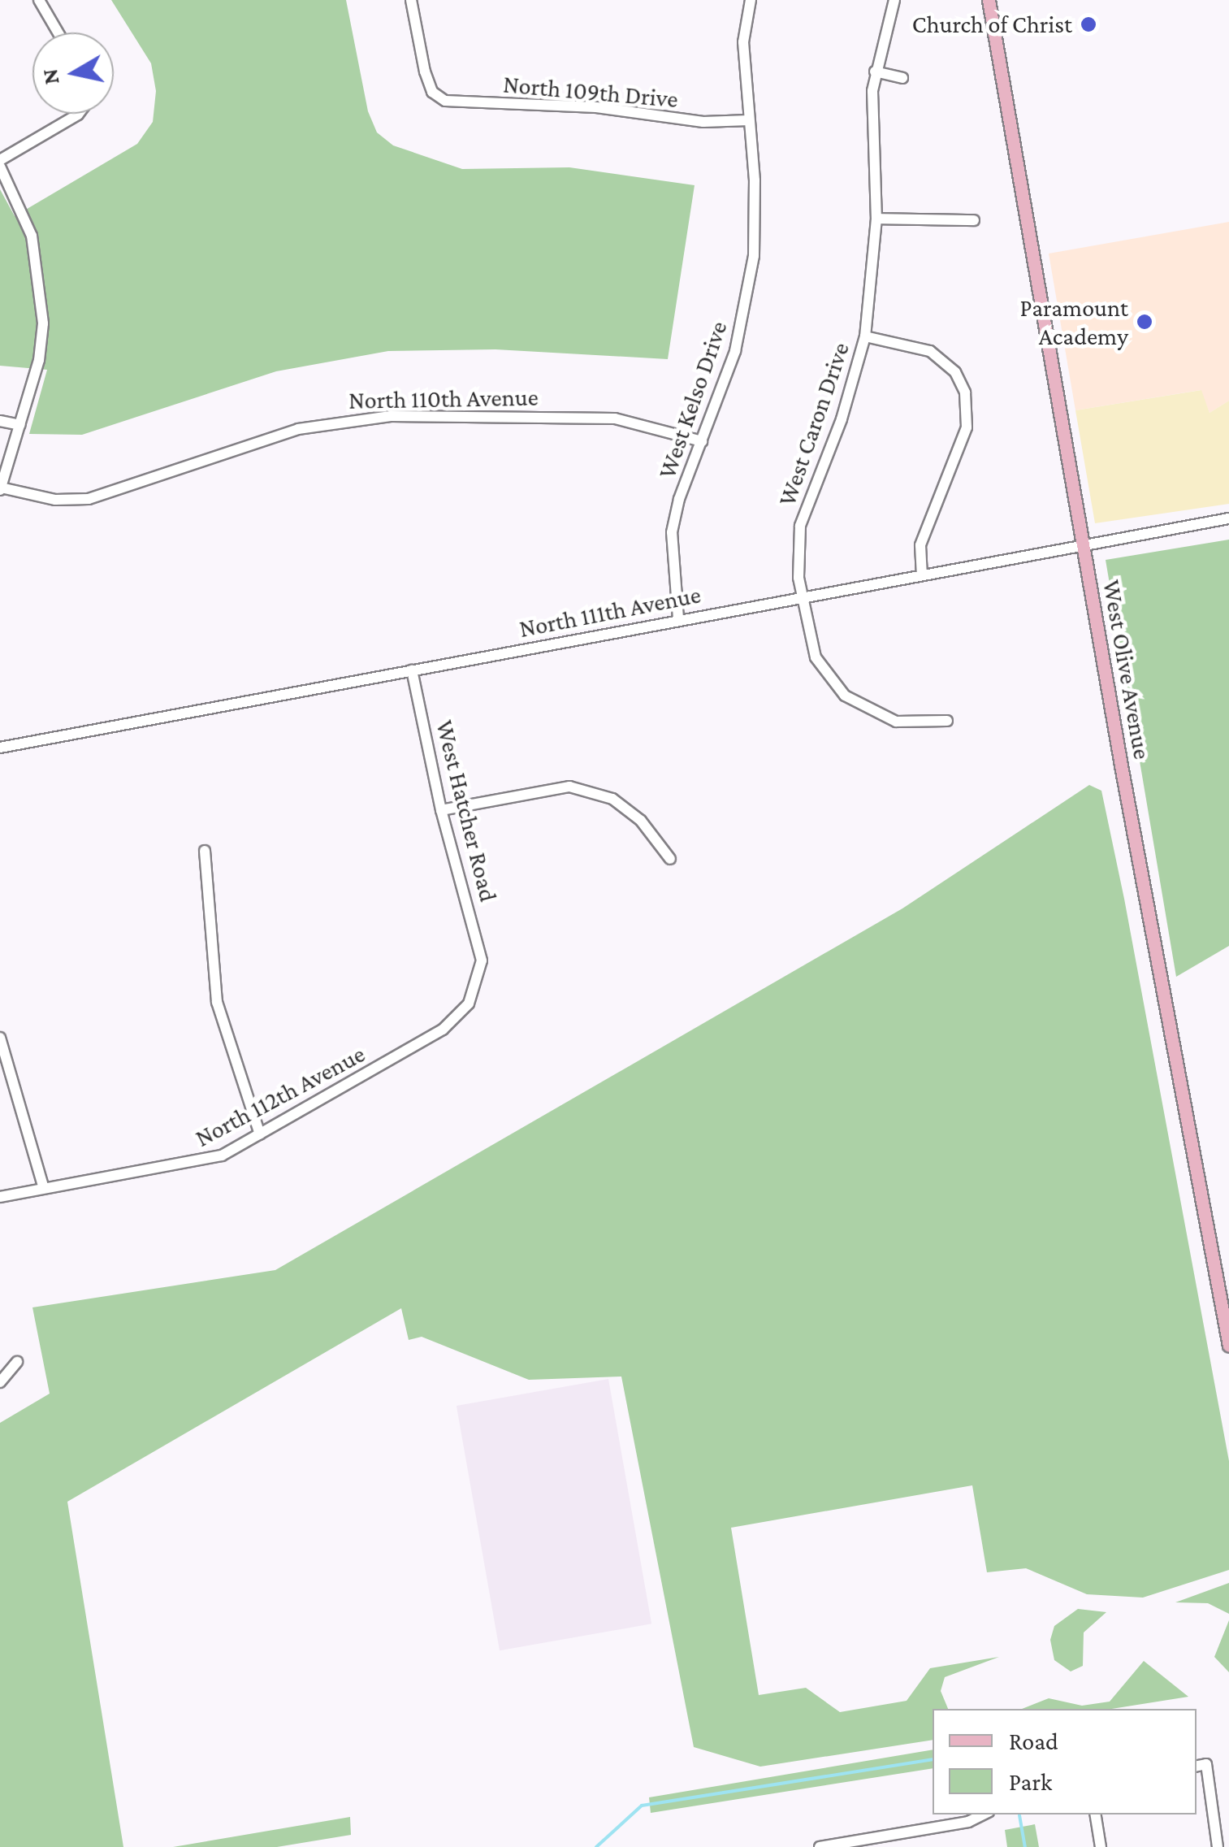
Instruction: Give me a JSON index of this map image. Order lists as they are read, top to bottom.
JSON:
{
  "streets": {
    "main road": ["West Olive Avenue"],
    "street": [
      "North 109th Drive",
      "North 110th Avenue",
      "West Kelso Drive",
      "West Caron Drive",
      "North 111th Avenue",
      "West Hatcher Road",
      "North 112th Avenue"
    ]
  },
  "crossings": [
    ["North 109th Drive", "West Kelso Drive"],
    ["North 110th Avenue", "West Kelso Drive"],
    ["West Kelso Drive", "North 111th Avenue"],
    ["West Caron Drive", "North 111th Avenue"],
    ["North 111th Avenue", "West Olive Avenue"],
    ["North 111th Avenue", "West Hatcher Road"],
    ["West Hatcher Road", "North 112th Avenue"]
  ],
  "places": ["Church of Christ", "Paramount Academy"],
  "legend": ["Road", "Park"],
  "north": "left"
}
